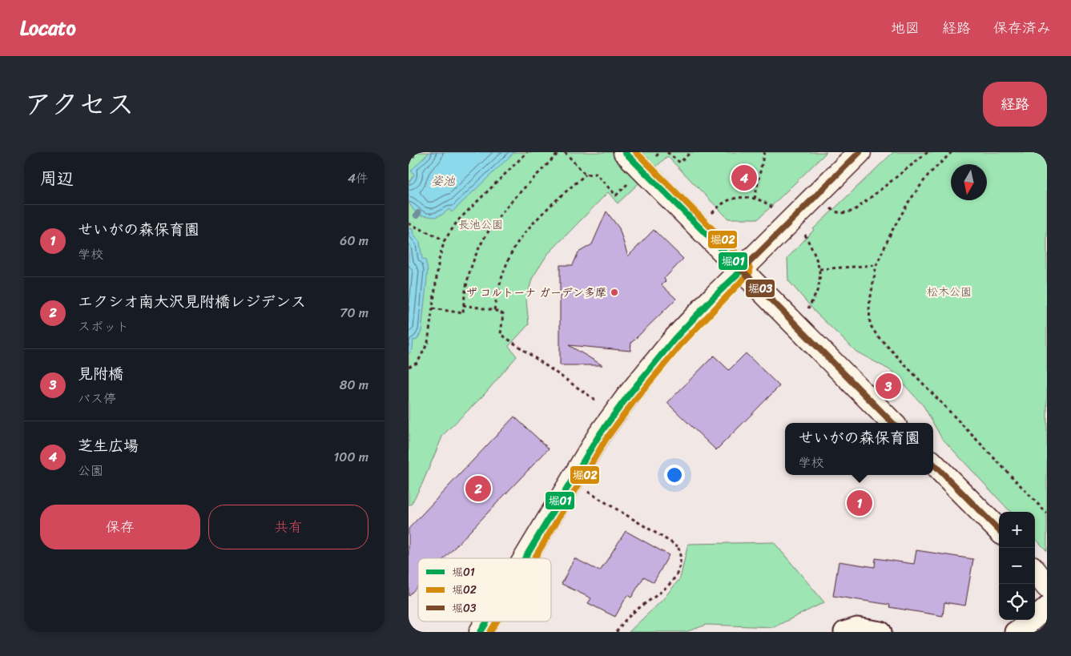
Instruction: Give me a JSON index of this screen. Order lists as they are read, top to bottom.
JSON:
{
  "water": ["姿池"],
  "parks": ["長池公園", "松木公園"],
  "places": ["ザ コルトーナ ガーデン多摩"],
  "lines": ["transit line 堀01", "transit line 堀02", "transit line 堀03"],
  "legend": ["堀01", "堀02", "堀03"],
  "north": "bottom",
  "page": {
    "header": "Locato",
    "nav": ["地図", "経路", "保存済み"],
    "title": "アクセス",
    "buttons": [
      "経路",
      ["保存", "共有"]
    ],
    "heading": ["周辺", "4件"],
    "pins": [
      "4",
      "3",
      "2",
      "1"
    ],
    "list": [
      {
        "mark": "1",
        "name": "せいがの森保育園",
        "note": "学校",
        "value": "60 m"
      },
      {
        "mark": "2",
        "name": "エクシオ南大沢見附橋レジデンス",
        "note": "スポット",
        "value": "70 m"
      },
      {
        "mark": "3",
        "name": "見附橋",
        "note": "バス停",
        "value": "80 m"
      },
      {
        "mark": "4",
        "name": "芝生広場",
        "note": "公園",
        "value": "100 m"
      }
    ],
    "popup": ["せいがの森保育園", "学校"],
    "map_buttons": ["+", "−"]
  }
}
